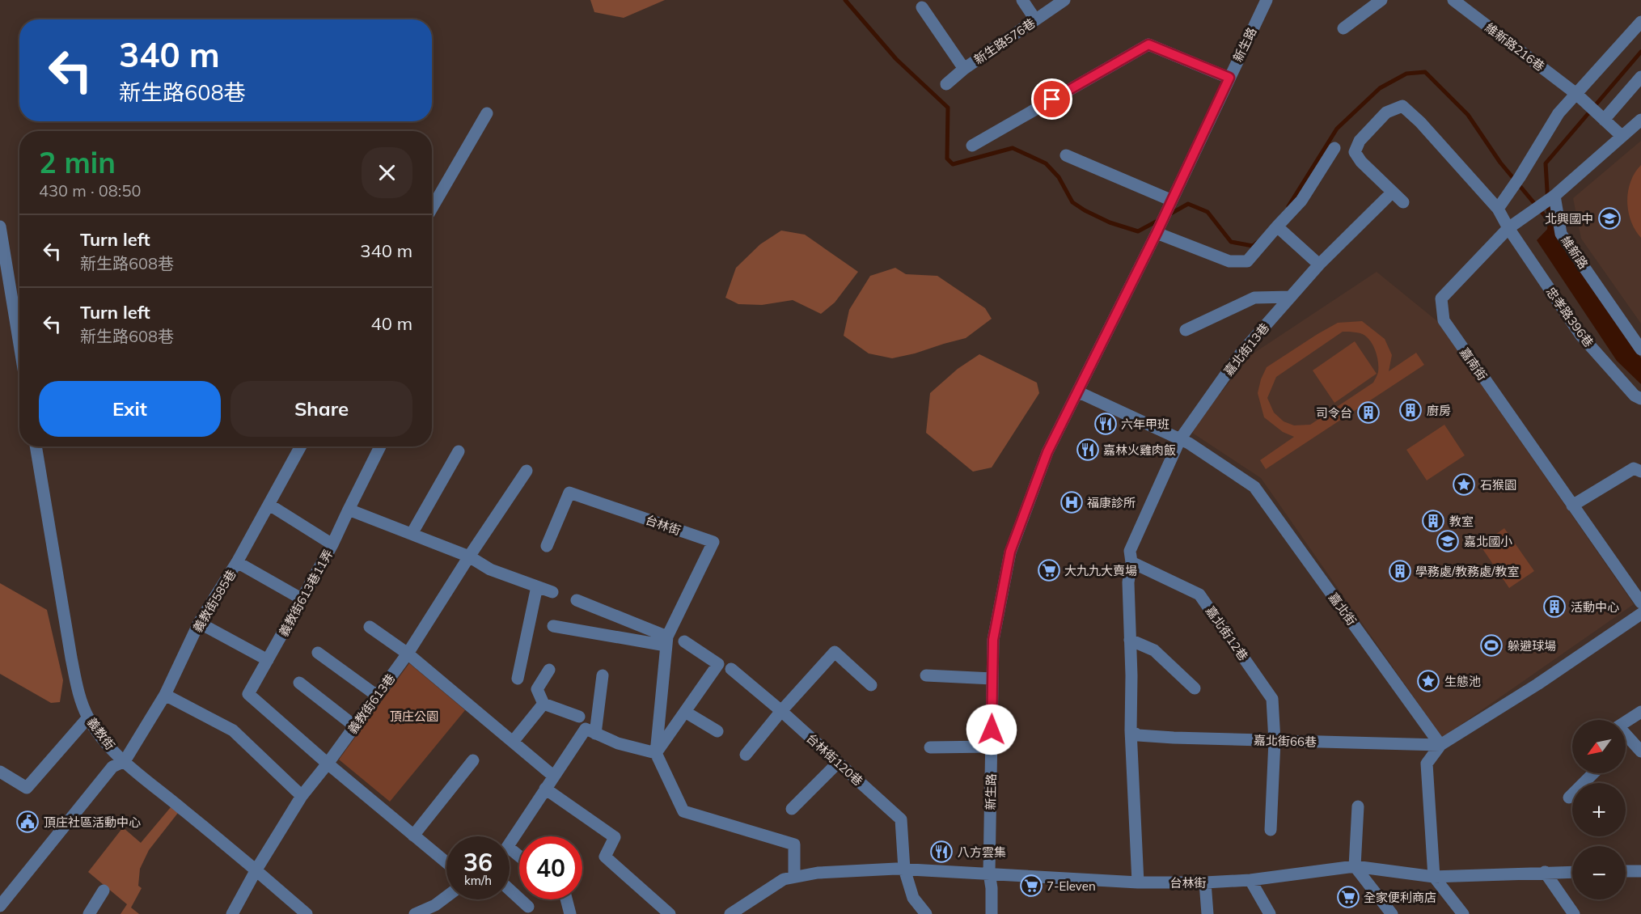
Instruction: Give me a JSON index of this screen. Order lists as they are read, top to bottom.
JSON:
{
  "streets": {
    "street": [
      "新生路576巷",
      "新生路",
      "維新路216巷",
      "維新路",
      "忠孝路396巷",
      "嘉北街13巷",
      "嘉南街",
      "台林街",
      "義教街613巷11弄",
      "義教街585巷",
      "嘉北街",
      "嘉北街12巷",
      "義教街613巷",
      "義教街",
      "嘉北街66巷",
      "台林街120巷"
    ]
  },
  "crossings": [
    ["新生路", "台林街"],
    ["新生路", "嘉北街"],
    ["維新路", "嘉南街"],
    ["忠孝路396巷", "嘉南街"],
    ["嘉北街13巷", "嘉北街"],
    ["台林街", "台林街120巷"],
    ["義教街613巷11弄", "義教街613巷"],
    ["義教街585巷", "義教街"],
    ["嘉北街", "嘉北街66巷"],
    ["嘉北街12巷", "嘉北街66巷"],
    ["義教街613巷", "義教街"]
  ],
  "parks": ["頂庄公園"],
  "places": {
    "school or university": ["北興國中", "嘉北國小"],
    "building": [
      "廚房",
      "司令台",
      "教室",
      "學務處/教務處/教室",
      "活動中心"
    ],
    "restaurant": ["六年甲班", "嘉林火雞肉飯", "八方雲集"],
    "place": ["石猴園", "生態池"],
    "hospital": ["福康診所"],
    "supermarket": ["大九九大賣場", "7-Eleven", "全家便利商店"],
    "sports": ["躲避球場"],
    "public building": ["頂庄社區活動中心"]
  },
  "north": "bottom left",
  "page": {
    "turn": ["340 m", "新生路608巷"],
    "heading": ["2 min", "430 m · 08:50"],
    "list": [
      {
        "name": "Turn left",
        "note": "新生路608巷",
        "value": "340 m"
      },
      {
        "name": "Turn left",
        "note": "新生路608巷",
        "value": "40 m"
      }
    ],
    "buttons": ["Exit", "Share"],
    "map_buttons": ["+", "−"],
    "speed": "36 km/h",
    "limit": "40"
  }
}
